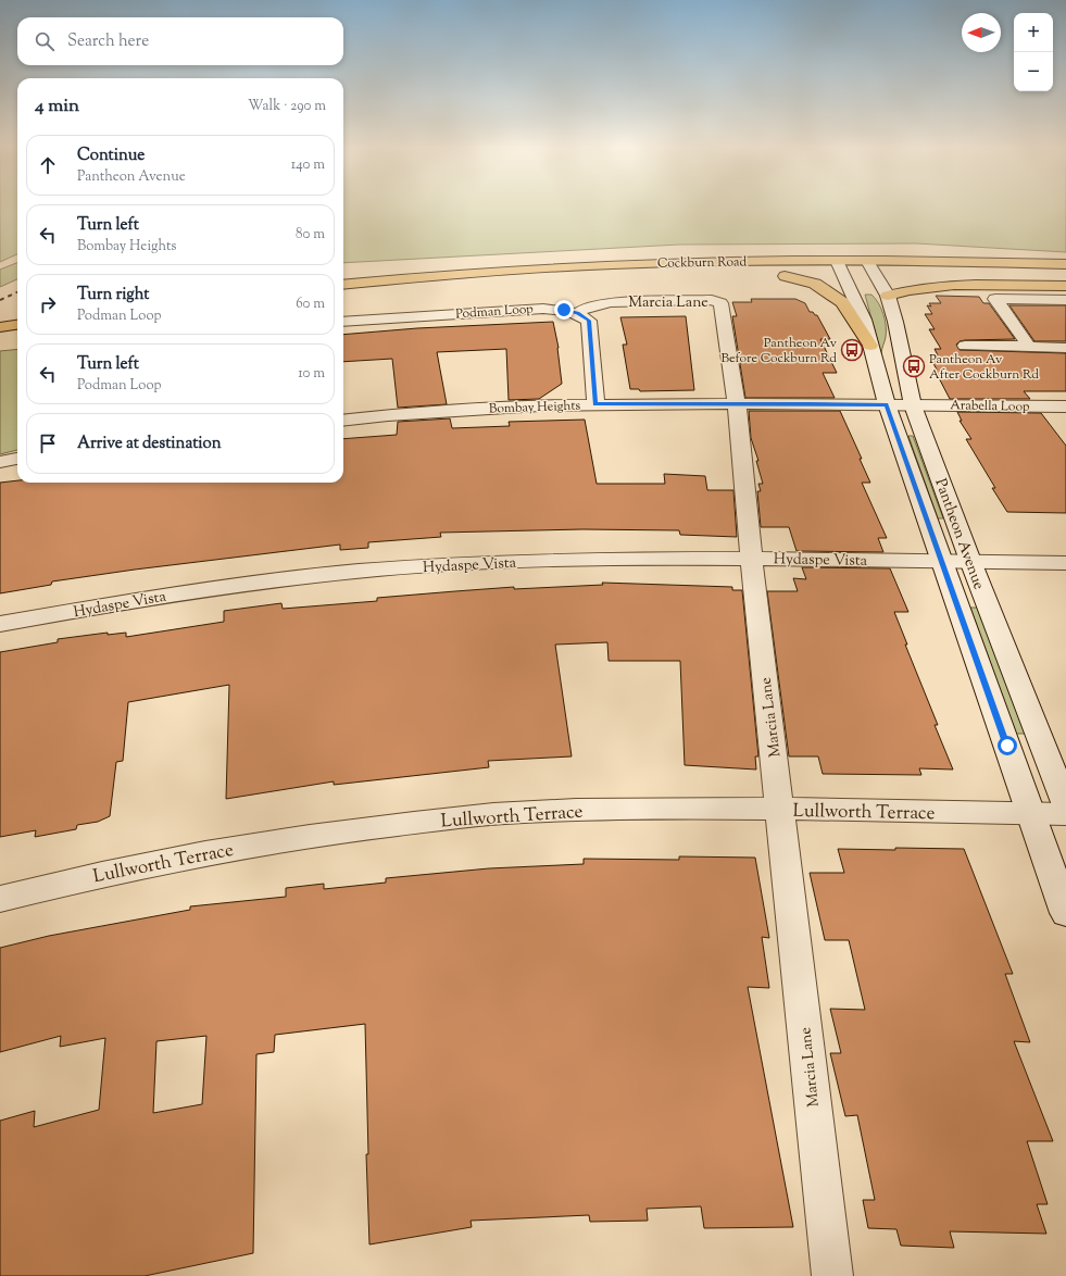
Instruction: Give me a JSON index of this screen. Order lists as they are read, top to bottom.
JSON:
{
  "streets": {
    "main road": ["Cockburn Road"],
    "street": [
      "Marcia Lane",
      "Podman Loop",
      "Arabella Loop",
      "Bombay Heights",
      "Pantheon Avenue",
      "Hydaspe Vista",
      "Lullworth Terrace"
    ]
  },
  "crossings": [
    ["Cockburn Road", "Pantheon Avenue"],
    ["Marcia Lane", "Podman Loop"],
    ["Marcia Lane", "Bombay Heights"],
    ["Marcia Lane", "Hydaspe Vista"],
    ["Marcia Lane", "Lullworth Terrace"],
    ["Arabella Loop", "Bombay Heights"],
    ["Arabella Loop", "Pantheon Avenue"],
    ["Bombay Heights", "Pantheon Avenue"],
    ["Pantheon Avenue", "Hydaspe Vista"],
    ["Pantheon Avenue", "Lullworth Terrace"]
  ],
  "places": {
    "bus stop": ["Pantheon Av Before Cockburn Rd", "Pantheon Av After Cockburn Rd"]
  },
  "north": "left",
  "page": {
    "map_buttons": ["+", "−"],
    "search": "Search here",
    "heading": ["4 min", "Walk · 290 m"],
    "list": [
      ["Continue", "Pantheon Avenue", "140 m"],
      ["Turn left", "Bombay Heights", "80 m"],
      ["Turn right", "Podman Loop", "60 m"],
      ["Turn left", "Podman Loop", "10 m"],
      "Arrive at destination"
    ]
  }
}
